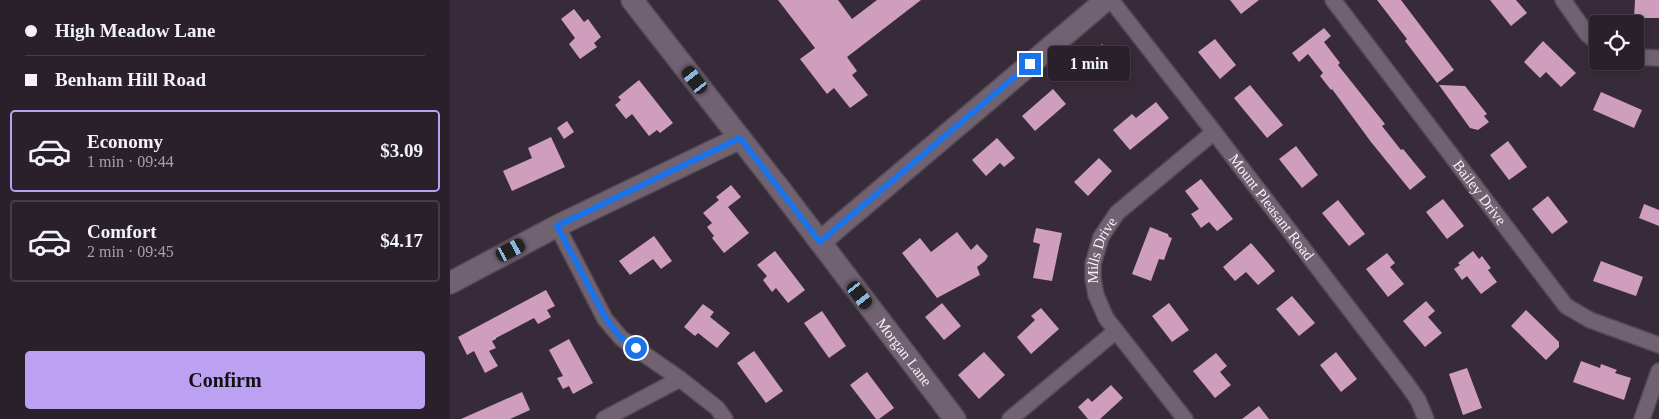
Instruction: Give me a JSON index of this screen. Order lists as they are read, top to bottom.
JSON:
{
  "streets": {
    "street": [
      "Bailey Drive",
      "Mount Pleasant Road",
      "Mills Drive",
      "Morgan Lane"
    ]
  },
  "crossings": [
    ["Mount Pleasant Road", "Mills Drive"]
  ],
  "page": {
    "banner": ["High Meadow Lane", "Benham Hill Road"],
    "bubble": "1 min",
    "list": [
      {
        "name": "Economy",
        "note": "1 min · 09:44",
        "value": "$3.09"
      },
      {
        "name": "Comfort",
        "note": "2 min · 09:45",
        "value": "$4.17"
      }
    ],
    "buttons": "Confirm"
  }
}
